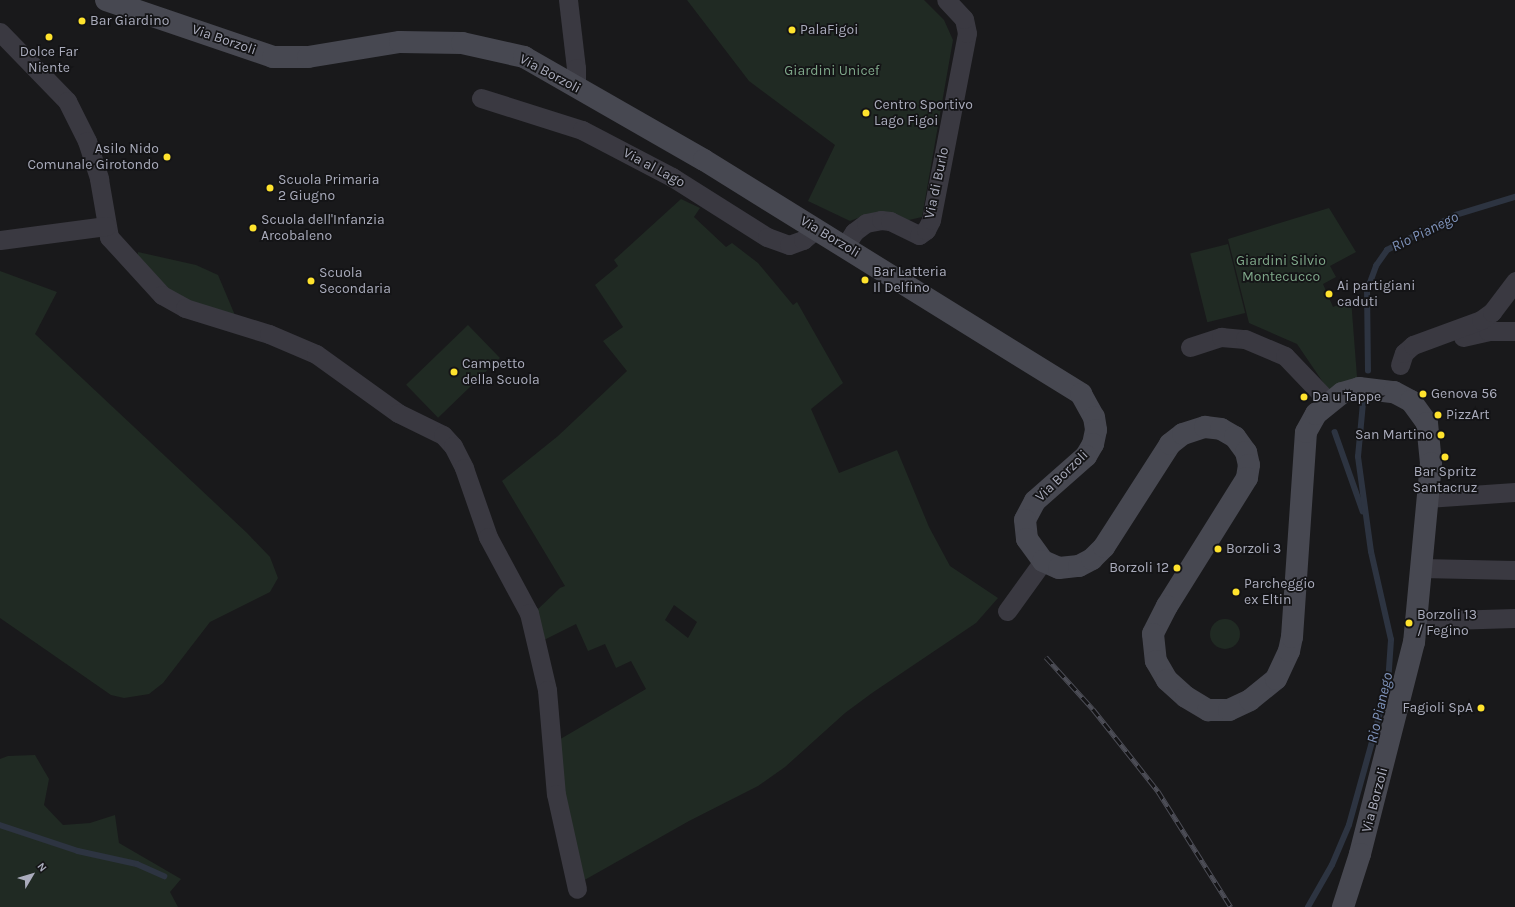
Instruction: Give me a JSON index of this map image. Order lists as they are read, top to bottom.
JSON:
{
  "streets": {
    "main road": ["Via Borzoli"],
    "street": ["Via al Lago", "Via di Burlo"]
  },
  "crossings": [
    ["Via Borzoli", "Via al Lago"],
    ["Via Borzoli", "Via di Burlo"]
  ],
  "water": ["Rio Pianego"],
  "parks": ["Giardini Unicef", "Giardini Silvio Montecucco"],
  "places": [
    "Bar Giardino",
    "PalaFigoi",
    "Dolce Far Niente",
    "Centro Sportivo Lago Figoi",
    "Asilo Nido Comunale Girotondo",
    "Scuola Primaria 2 Giugno",
    "Scuola dell'Infanzia Arcobaleno",
    "Bar Latteria Il Delfino",
    "Scuola Secondaria",
    "Ai partigiani caduti",
    "Campetto della Scuola",
    "Genova 56",
    "Da u Tappe",
    "PizzArt",
    "San Martino",
    "Bar Spritz Santacruz",
    "Borzoli 3",
    "Borzoli 12",
    "Parcheggio ex Eltin",
    "Borzoli 13 / Fegino",
    "Fagioli SpA"
  ],
  "north": "top right"
}
